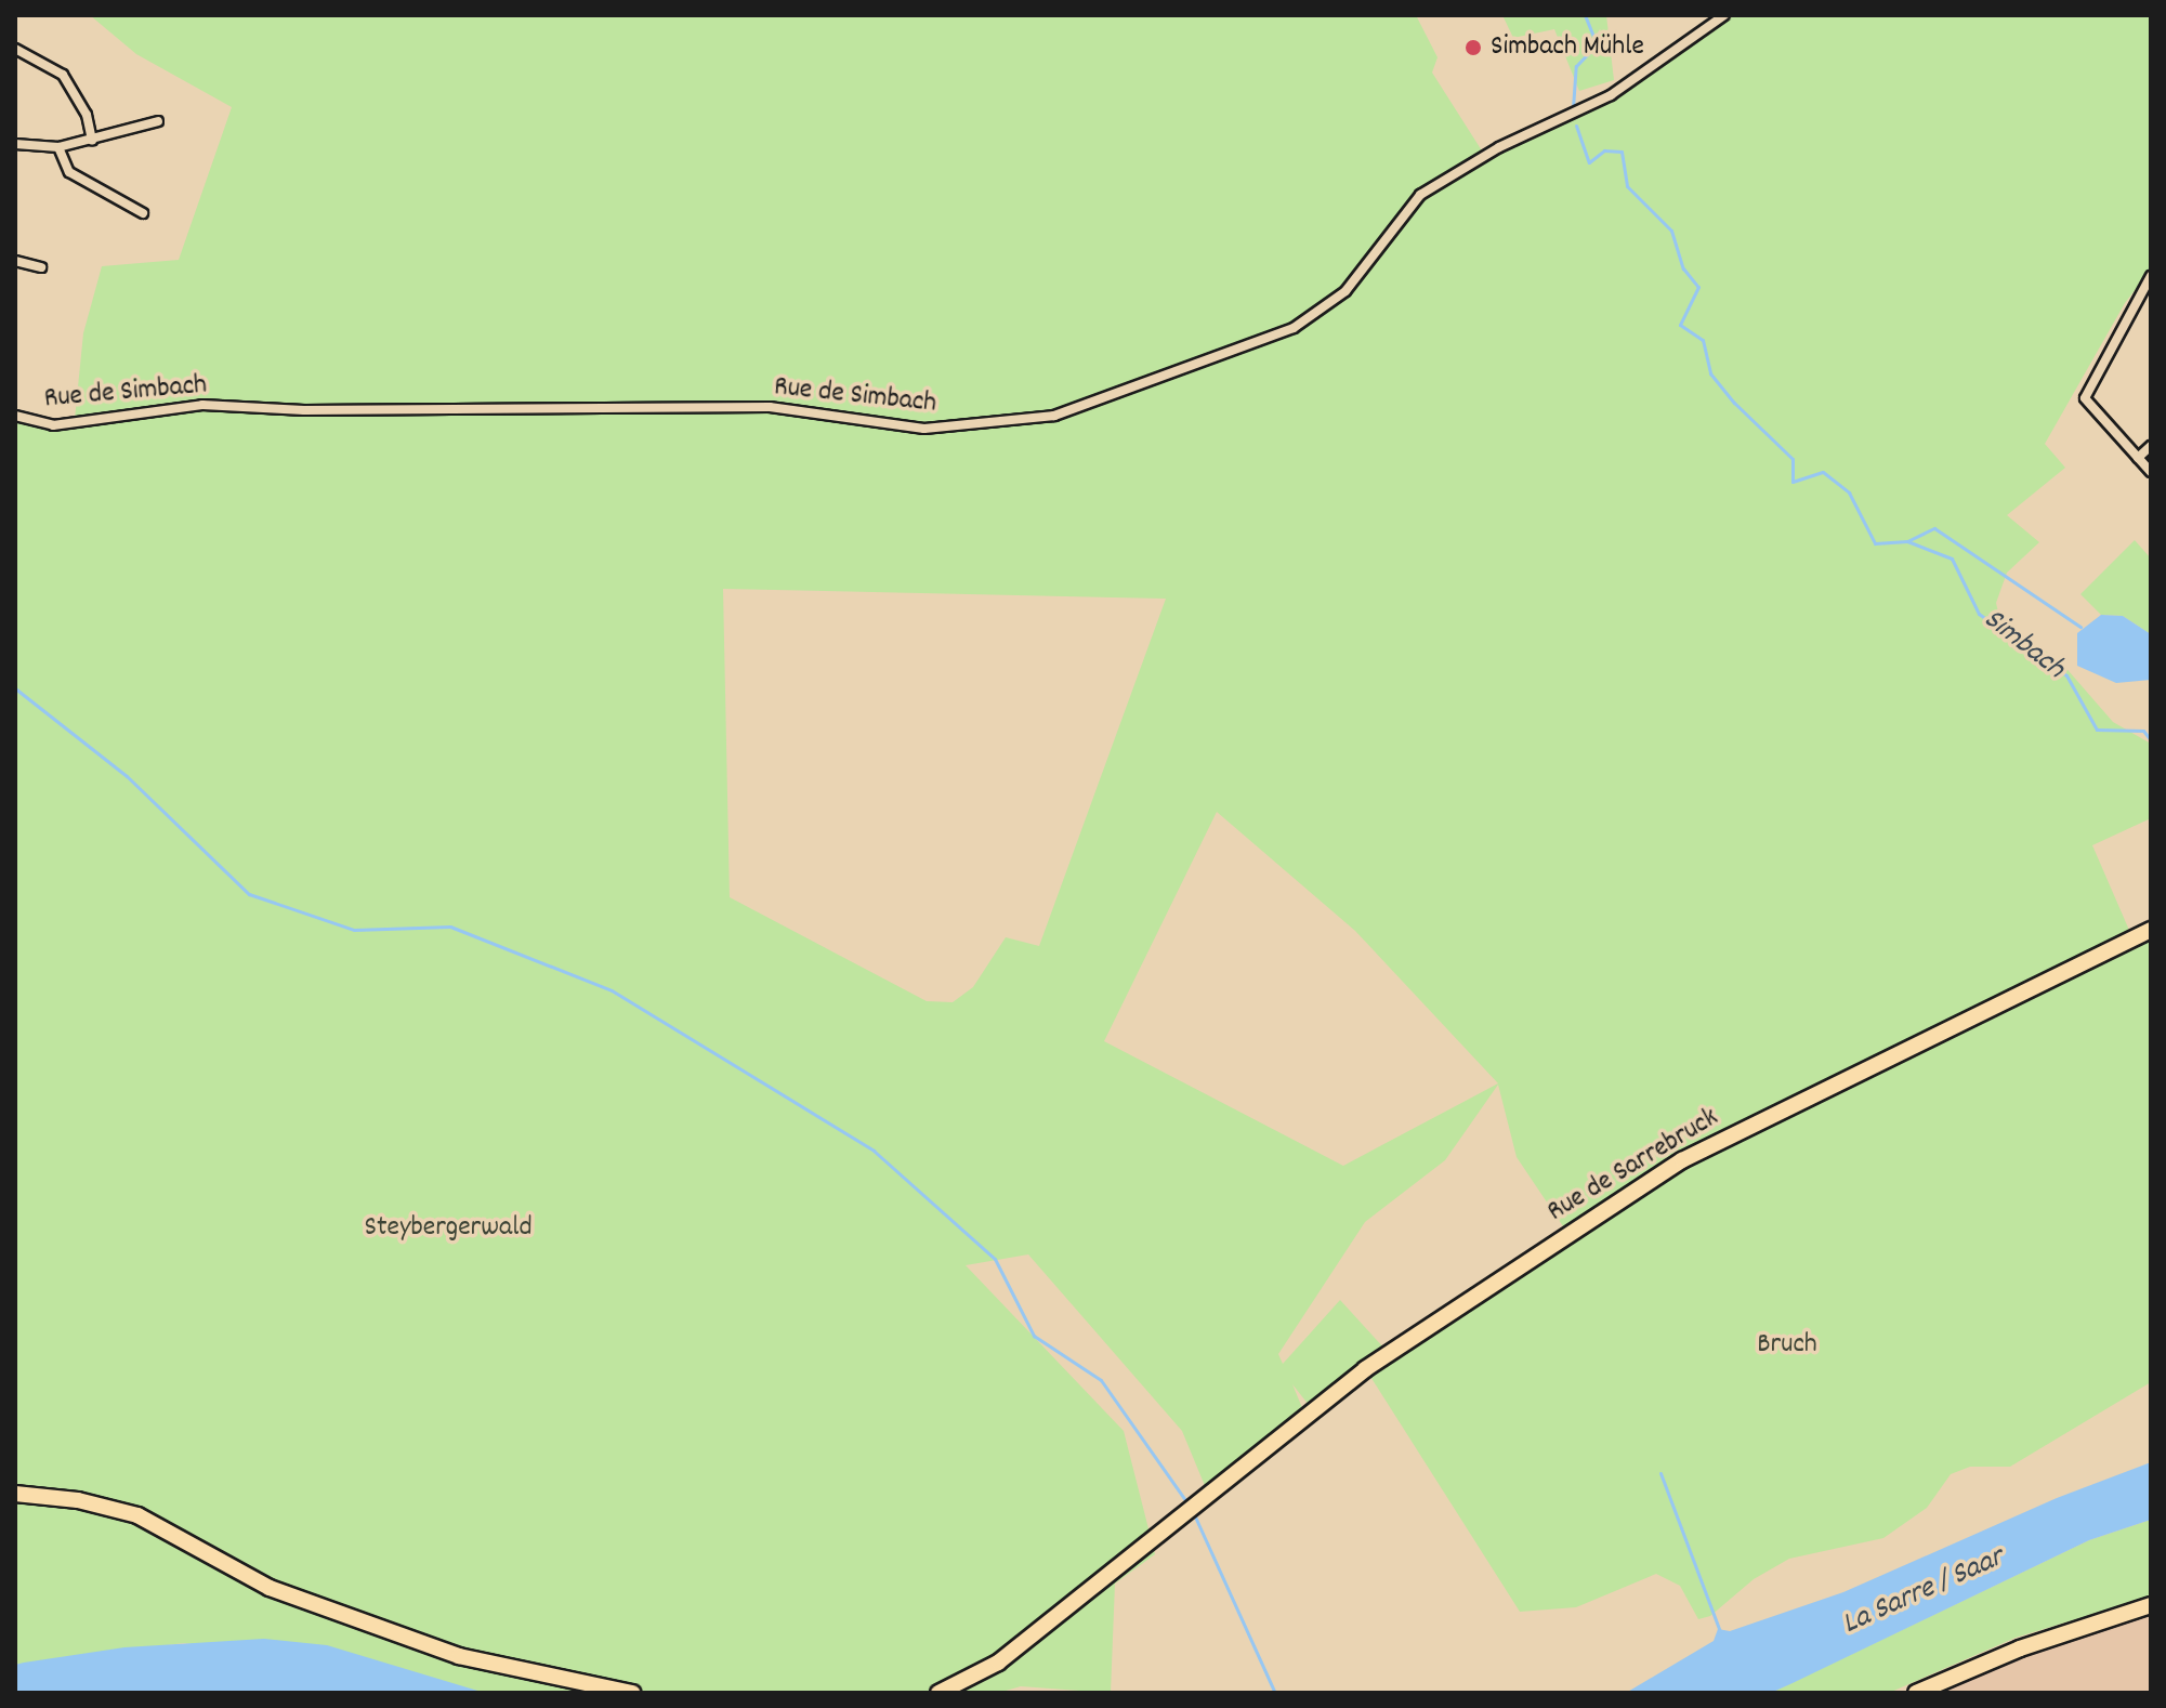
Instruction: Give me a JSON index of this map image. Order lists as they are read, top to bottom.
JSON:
{
  "streets": {
    "main road": ["Rue de Sarrebruck"],
    "street": ["Rue de Simbach"]
  },
  "water": ["Simbach", "La Sarre / Saar"],
  "parks": ["Steybergerwald", "Bruch"],
  "places": ["Simbach Mühle"]
}
